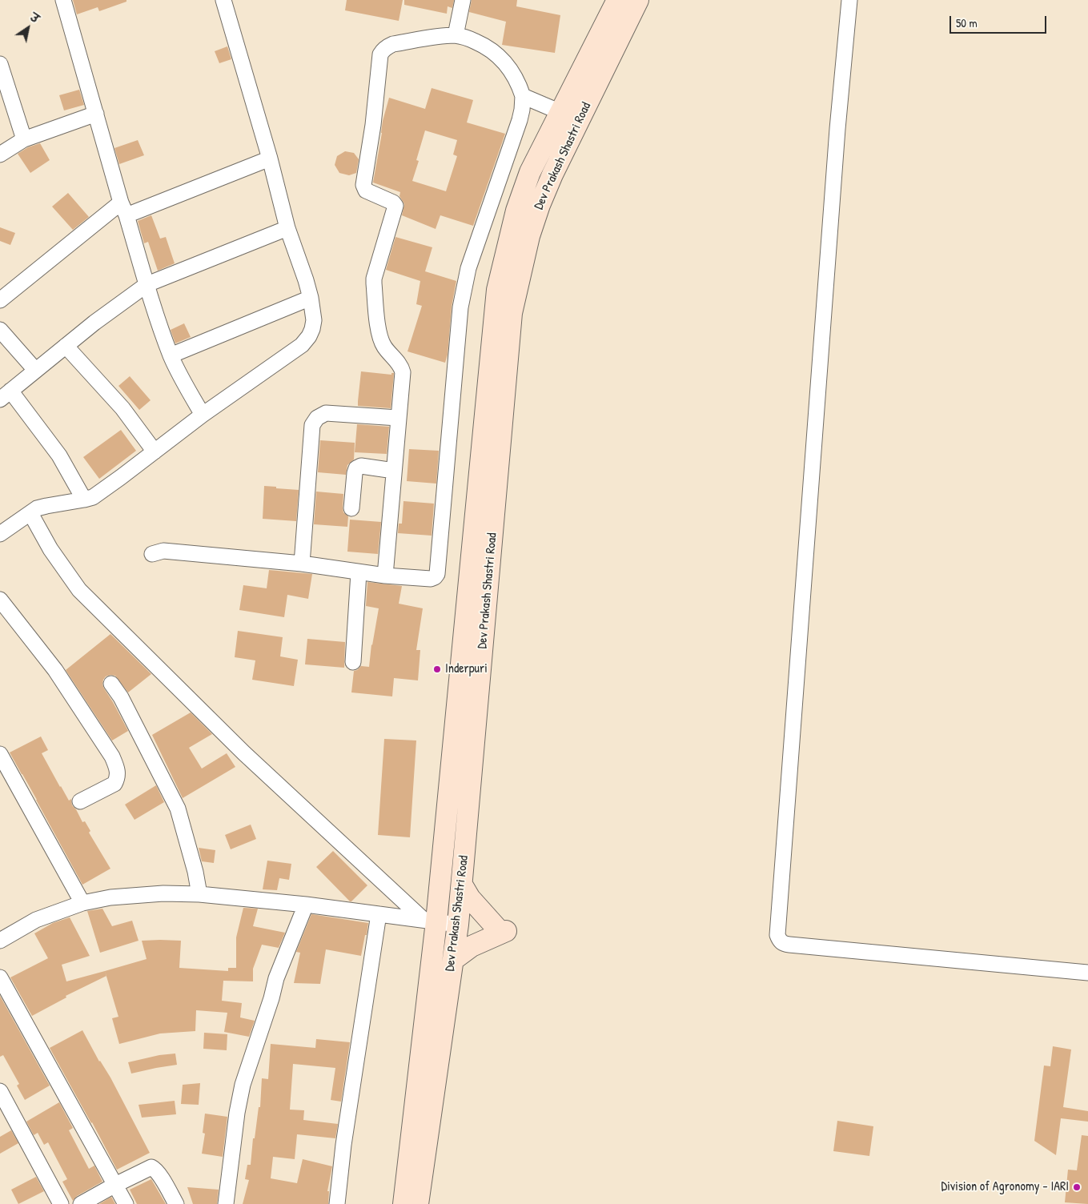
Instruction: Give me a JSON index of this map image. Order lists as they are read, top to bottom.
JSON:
{
  "streets": {
    "street": ["Dev Prakash Shastri Road"]
  },
  "places": ["Inderpuri", "Division of Agronomy - IARI"],
  "scale_bar": "50 m",
  "north": "top right"
}
